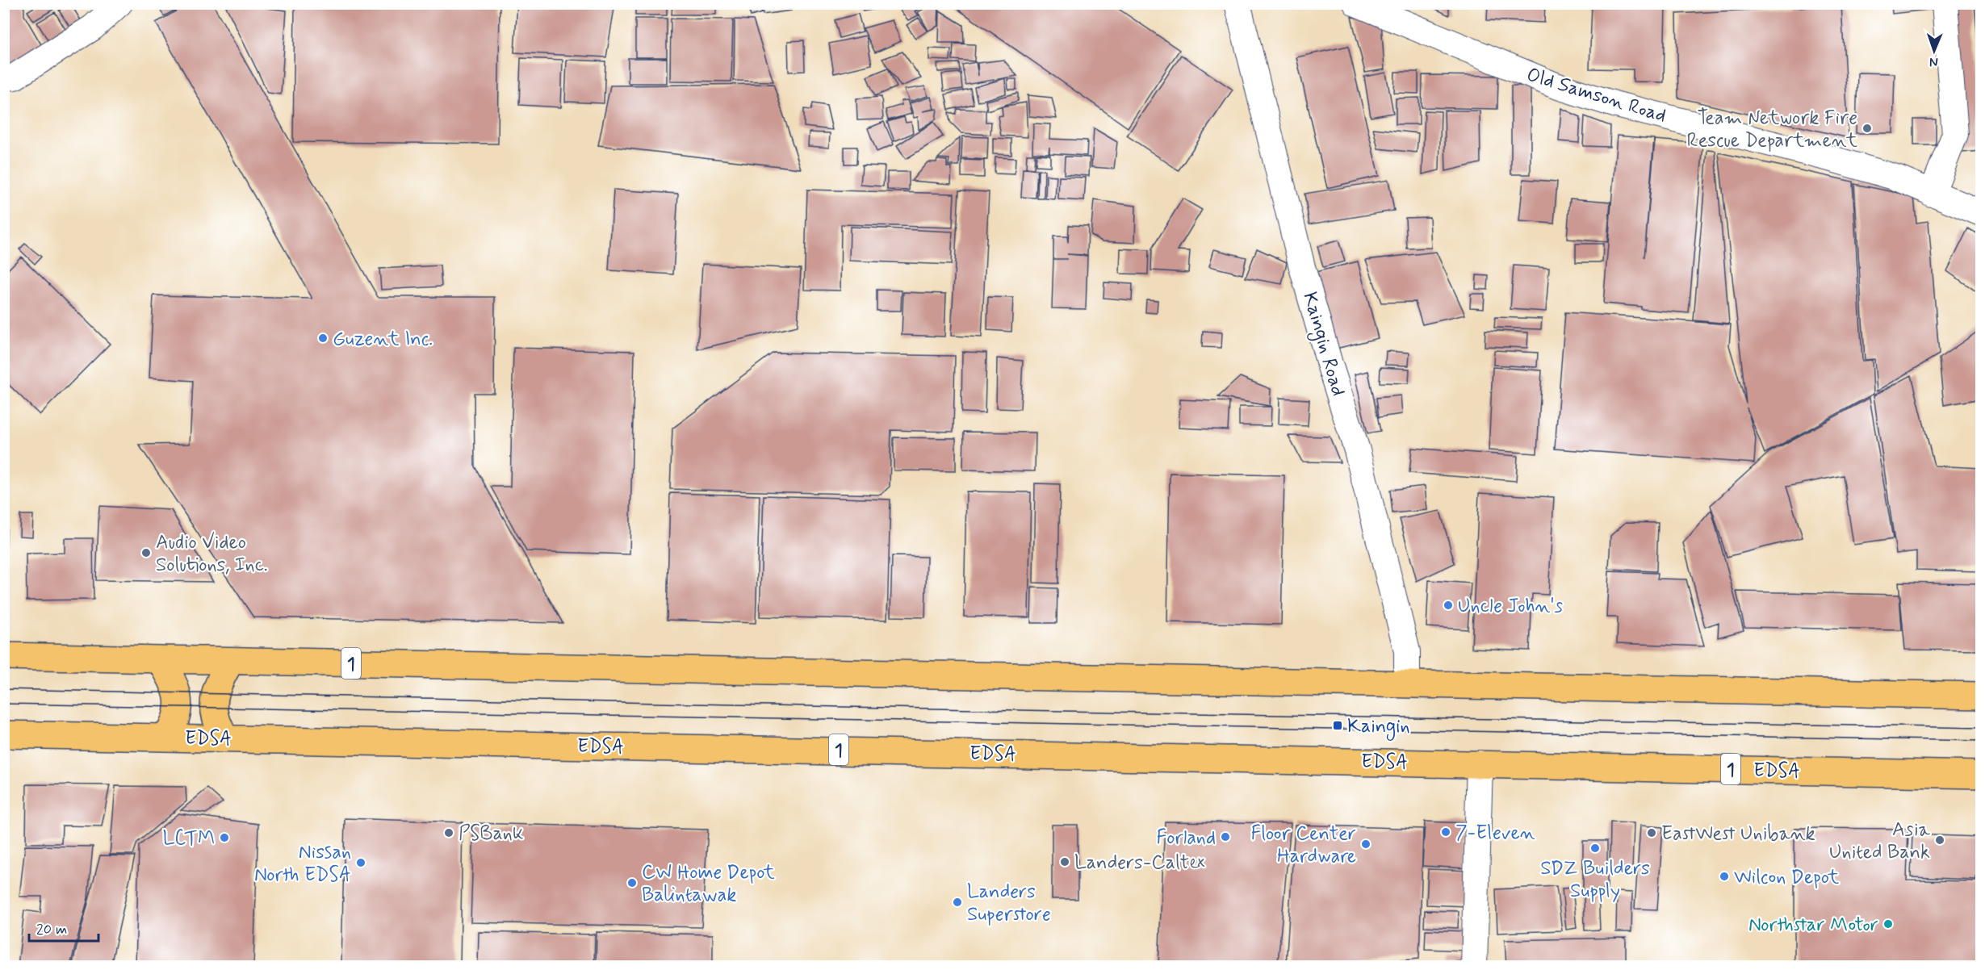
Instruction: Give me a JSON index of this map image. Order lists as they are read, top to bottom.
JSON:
{
  "streets": {
    "highway": ["1", "EDSA"],
    "street": ["Old Samson Road", "Kaingin Road"]
  },
  "crossings": [
    ["Kaingin Road", "1"]
  ],
  "places": {
    "other": [
      "Team Network Fire Rescue Department",
      "Guzent Inc.",
      "Audio Video Solutions, Inc.",
      "Uncle John's",
      "7-Eleven",
      "PSBank",
      "EastWest Unibank",
      "Forland",
      "LCTM",
      "Asia United Bank",
      "Floor Center Hardware",
      "SDZ Builders Supply",
      "Landers-Caltex",
      "Nissan North EDSA",
      "Wilcon Depot",
      "CW Home Depot Balintawak",
      "Landers Superstore",
      "Northstar Motor"
    ],
    "transit": ["Kaingin"]
  },
  "scale_bar": "20 m",
  "north": "bottom"
}
